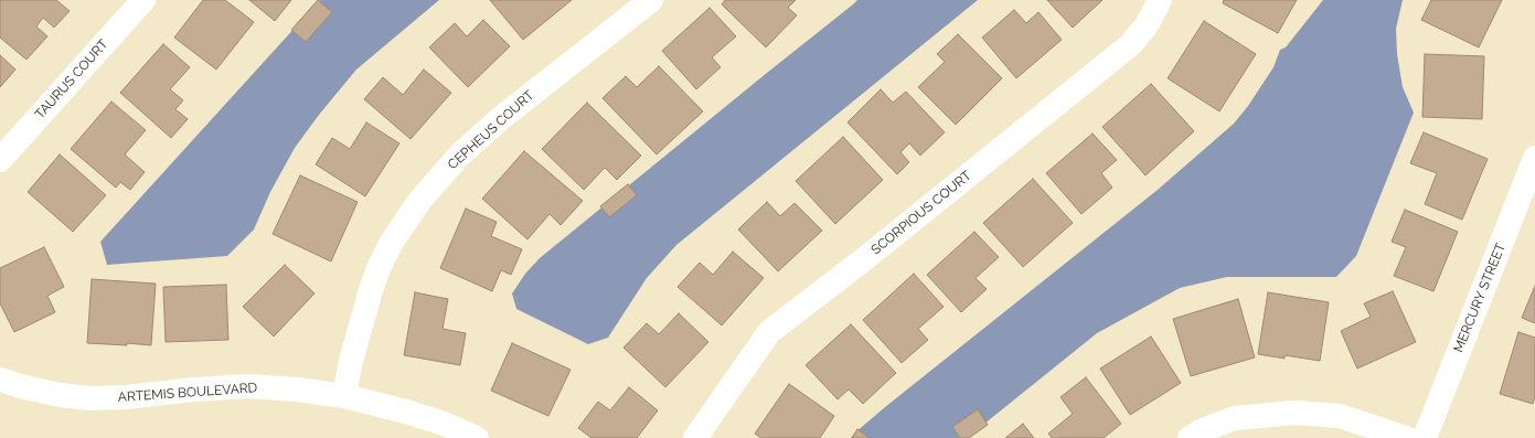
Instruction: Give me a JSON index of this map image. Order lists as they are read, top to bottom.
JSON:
{
  "streets": {
    "street": [
      "TAURUS COURT",
      "CEPHEUS COURT",
      "SCORPIOUS COURT",
      "MERCURY STREET",
      "ARTEMIS BOULEVARD"
    ]
  },
  "crossings": [
    ["CEPHEUS COURT", "ARTEMIS BOULEVARD"]
  ]
}
